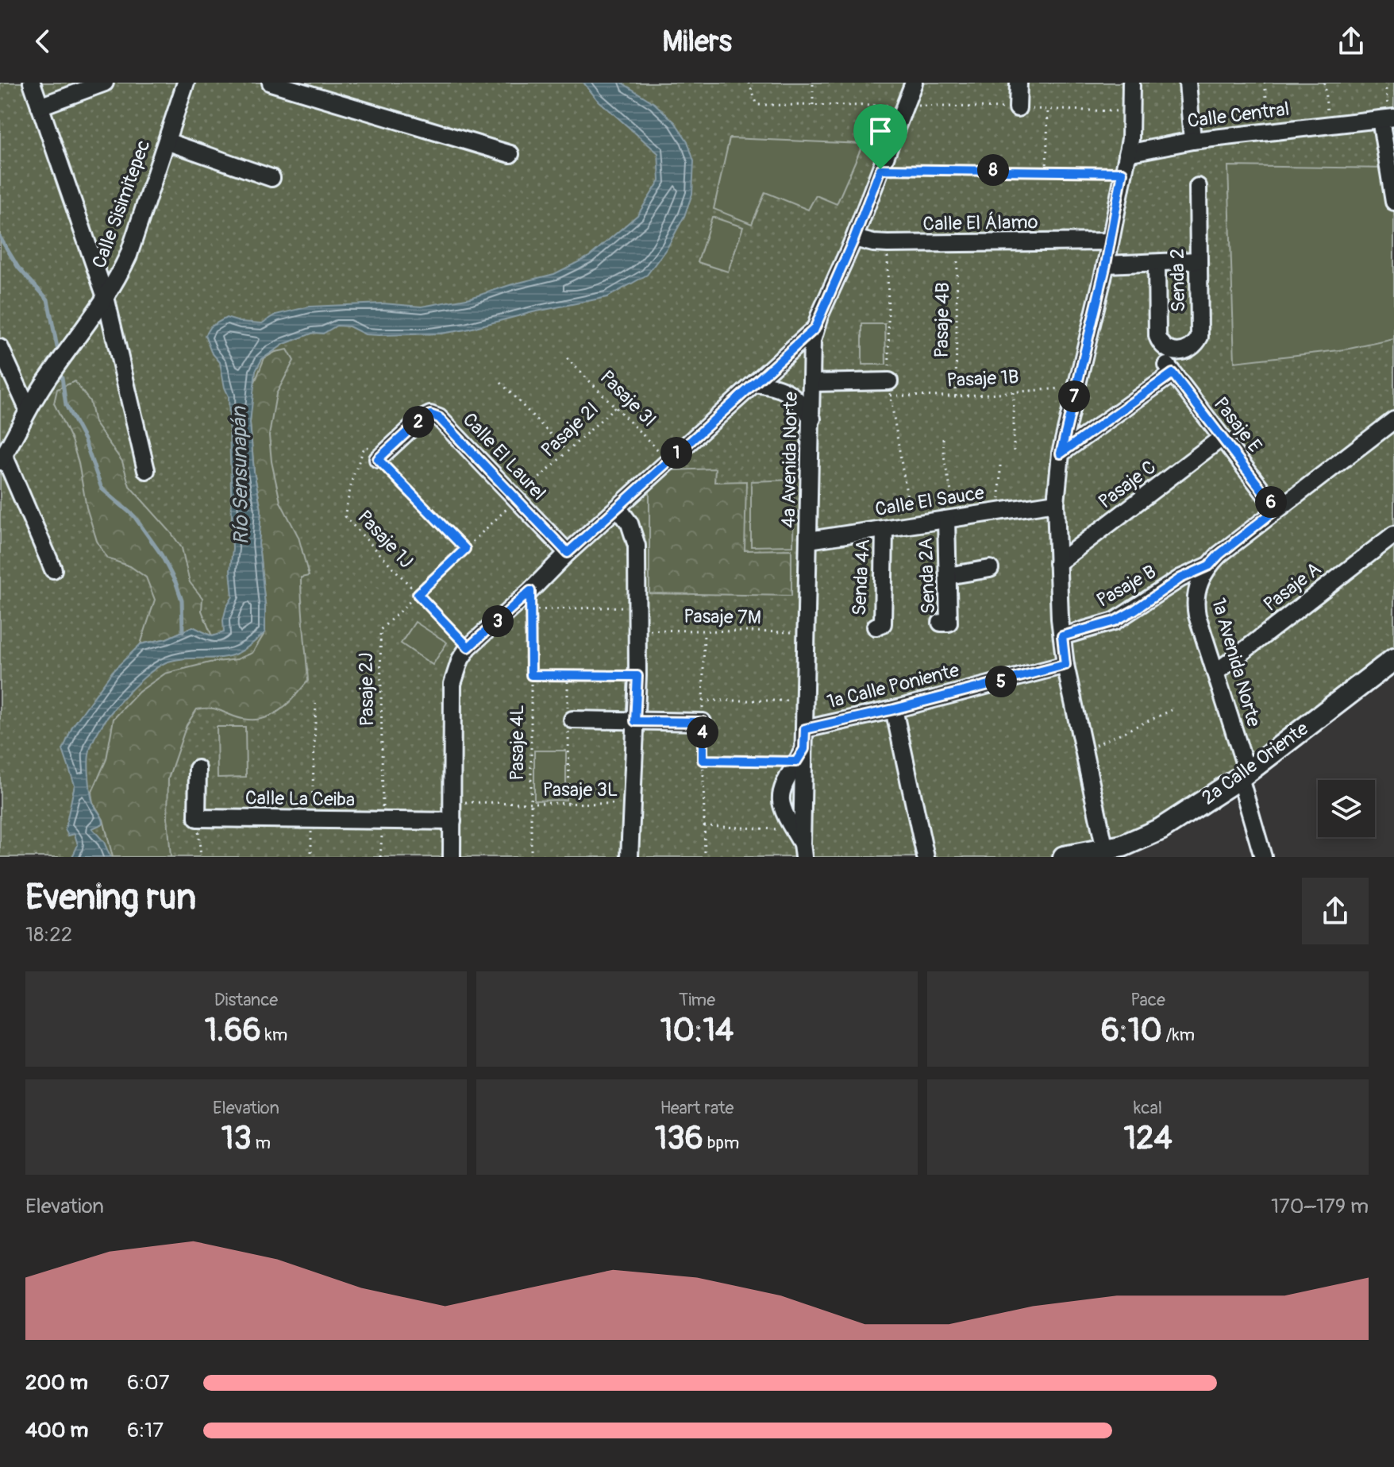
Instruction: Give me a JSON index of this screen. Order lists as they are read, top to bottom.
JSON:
{
  "streets": {
    "main road": ["2a Calle Oriente"],
    "street": [
      "Calle Central",
      "Calle Sisimitepec",
      "Calle El Álamo",
      "Senda 2",
      "Pasaje E",
      "Calle El Laurel",
      "4a Avenida Norte",
      "Pasaje C",
      "Calle El Sauce",
      "Senda 2A",
      "Senda 4A",
      "Pasaje B",
      "Pasaje A",
      "1a Avenida Norte",
      "1a Calle Poniente",
      "Calle La Ceiba"
    ],
    "path": [
      "Pasaje 4B",
      "Pasaje 1B",
      "Pasaje 3I",
      "Pasaje 2I",
      "Pasaje 1J",
      "Pasaje 7M",
      "Pasaje 2J",
      "Pasaje 4L",
      "Pasaje 3L"
    ]
  },
  "crossings": [
    ["Calle El Álamo", "Pasaje 4B"],
    ["Calle El Álamo", "4a Avenida Norte"],
    ["Senda 2", "Pasaje E"],
    ["Pasaje 4B", "Pasaje 1B"],
    ["Pasaje 3I", "Pasaje 2I"],
    ["Pasaje E", "Pasaje C"],
    ["Pasaje 2I", "Calle El Laurel"],
    ["Pasaje 2I", "Pasaje 2J"],
    ["Calle El Laurel", "Pasaje 1J"],
    ["Calle El Laurel", "Pasaje 2J"],
    ["4a Avenida Norte", "Calle El Sauce"],
    ["4a Avenida Norte", "Pasaje 7M"],
    ["4a Avenida Norte", "1a Calle Poniente"],
    ["Calle El Sauce", "Senda 2A"],
    ["Calle El Sauce", "Senda 4A"],
    ["Pasaje 1J", "Pasaje 2J"],
    ["Pasaje B", "1a Avenida Norte"],
    ["Pasaje A", "1a Avenida Norte"],
    ["1a Avenida Norte", "2a Calle Oriente"],
    ["Pasaje 2J", "Calle La Ceiba"],
    ["Pasaje 4L", "Pasaje 3L"]
  ],
  "water": ["Río Sensunapán"],
  "page": {
    "header": "Milers",
    "pins": [
      "8",
      "7",
      "2",
      "1",
      "6",
      "3",
      "5",
      "4"
    ],
    "heading": ["Evening run", "18:22"],
    "stats": [
      ["Distance", "1.66 km"],
      ["Time", "10:14"],
      ["Pace", "6:10 /km"],
      ["Elevation", "13 m"],
      ["Heart rate", "136 bpm"],
      ["kcal", "124"]
    ],
    "chart": ["Elevation", "170–179 m"],
    "list": [
      {
        "name": "200 m",
        "note": "6:07"
      },
      {
        "name": "400 m",
        "note": "6:17"
      }
    ]
  }
}
